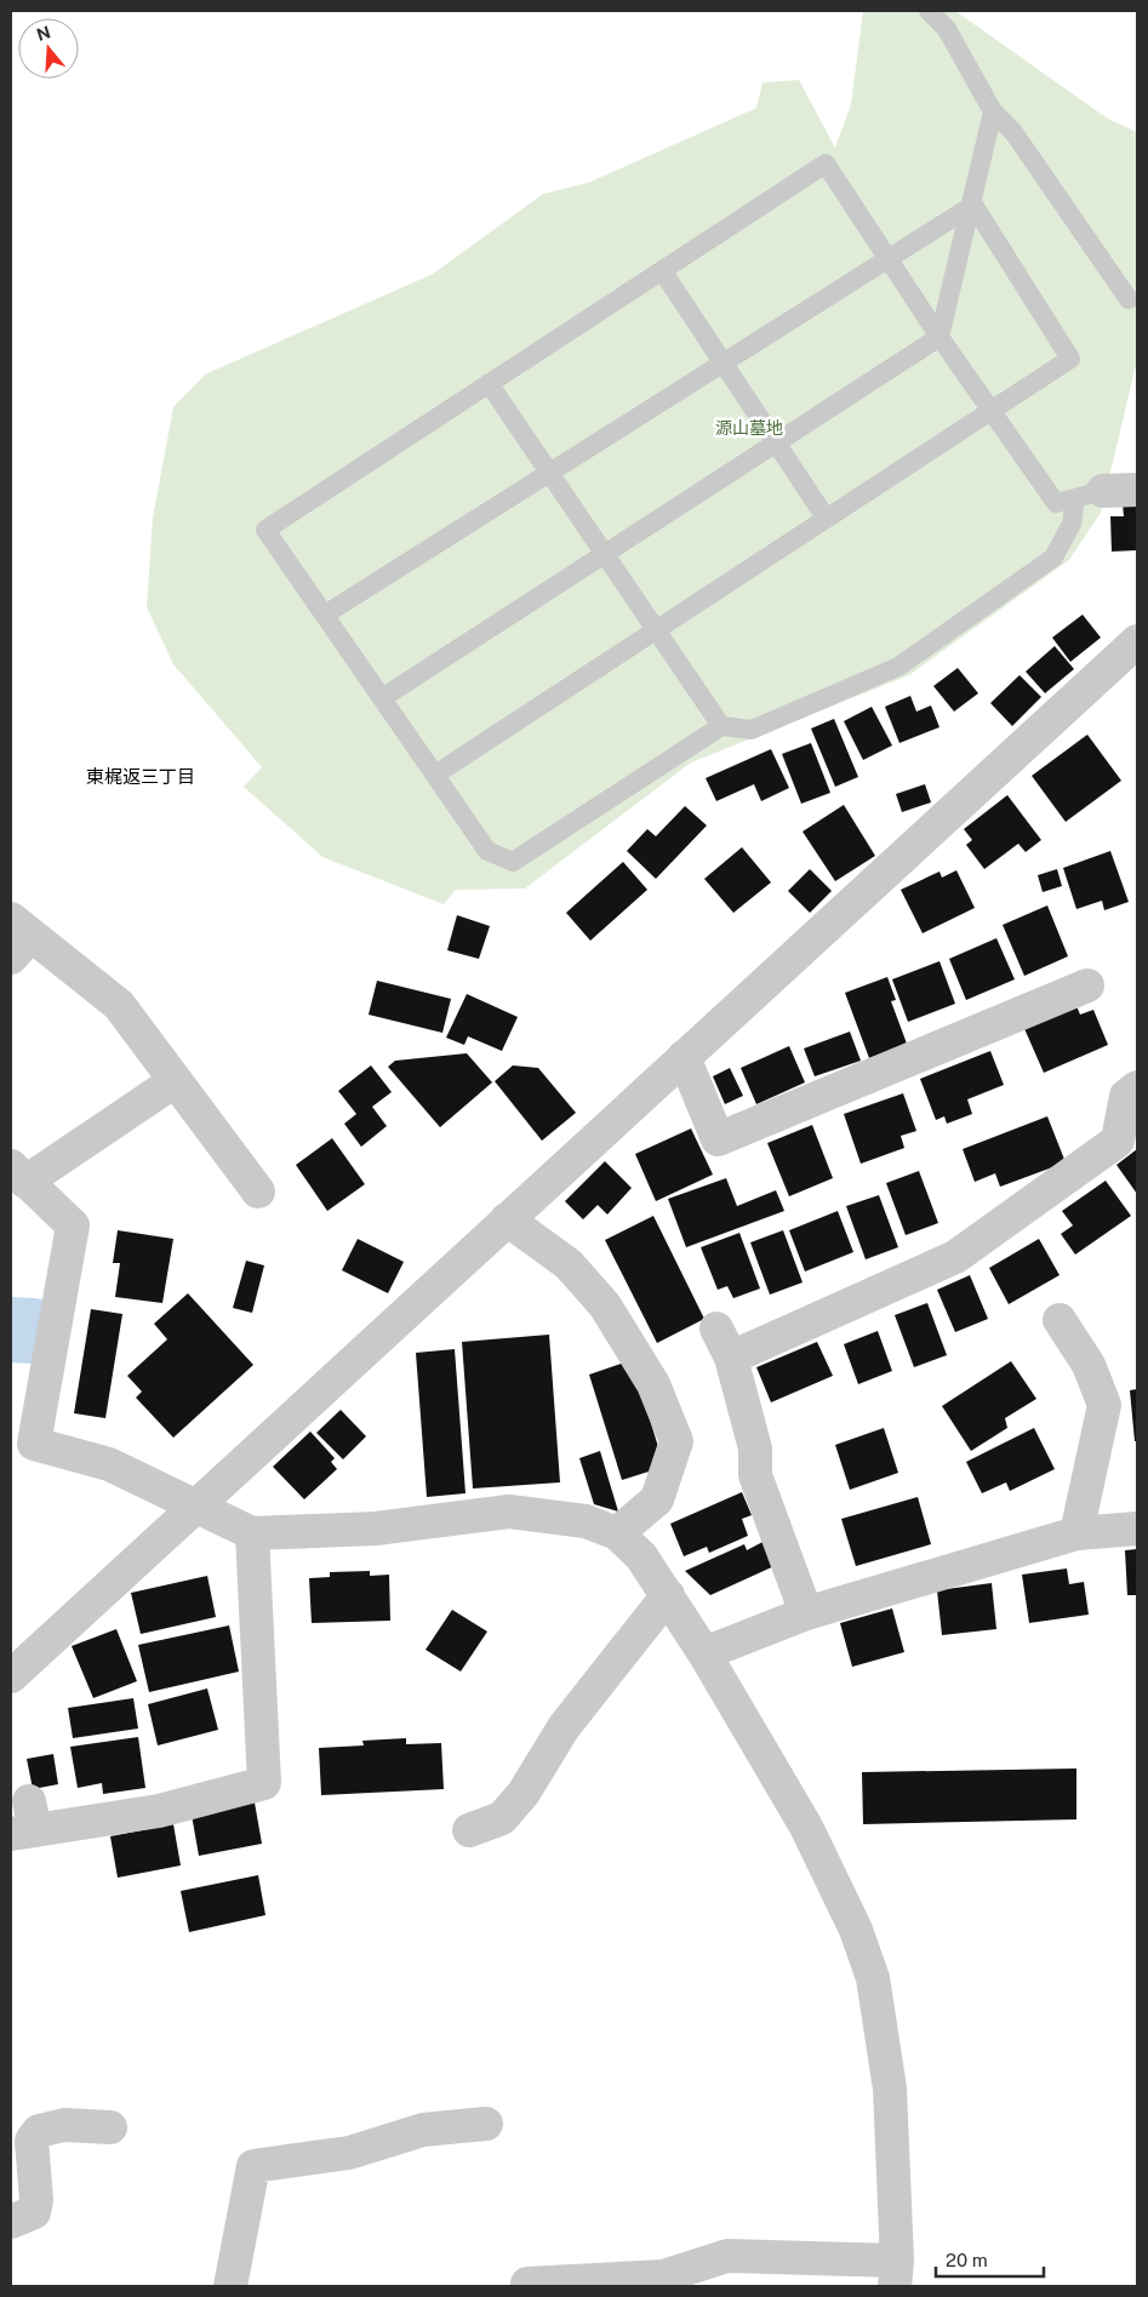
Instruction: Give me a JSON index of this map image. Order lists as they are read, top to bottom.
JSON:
{
  "districts": ["東梶返三丁目"],
  "parks": ["源山墓地"],
  "scale_bar": "20 m",
  "north": "top"
}
